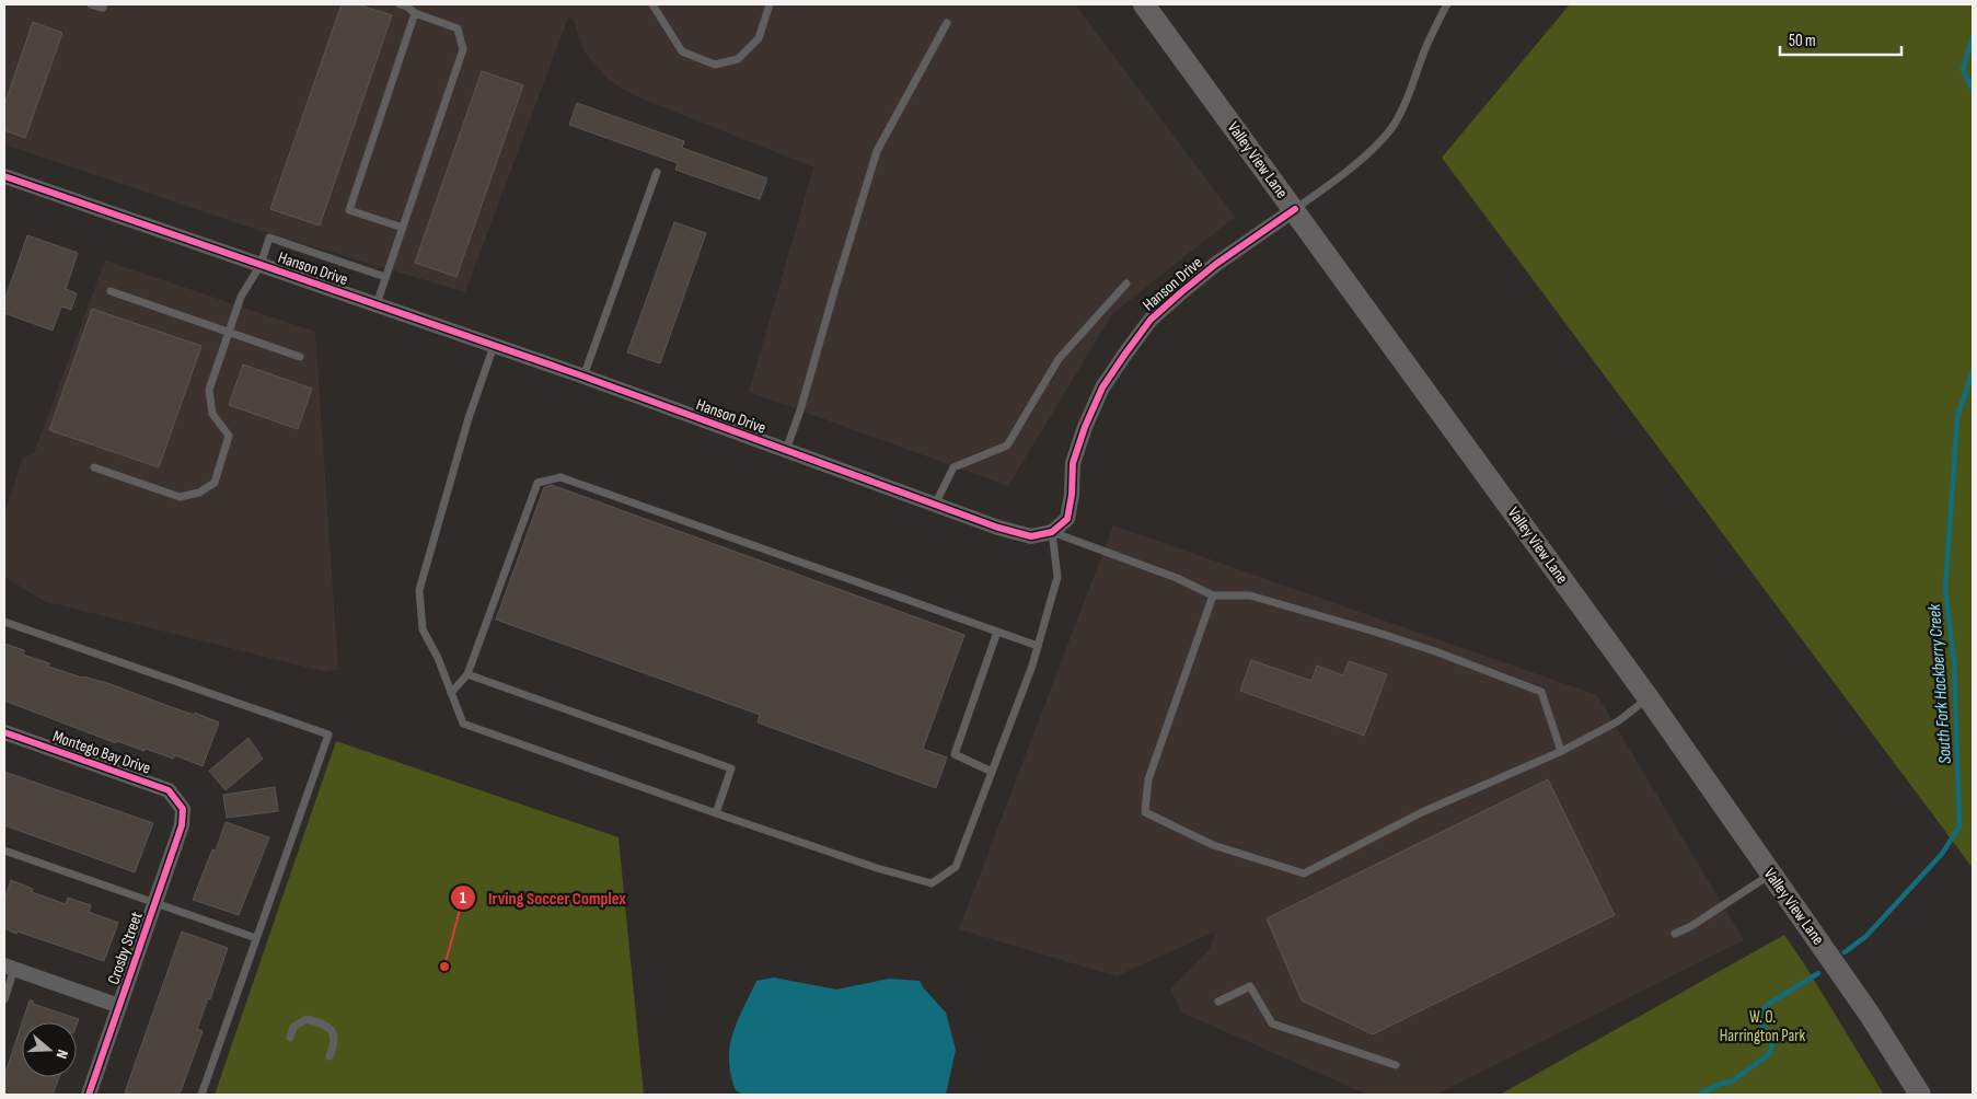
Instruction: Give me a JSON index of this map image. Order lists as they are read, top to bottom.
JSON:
{
  "streets": {
    "main road": ["Valley View Lane"],
    "street": ["Hanson Drive", "Montego Bay Drive", "Crosby Street"]
  },
  "crossings": [
    ["Valley View Lane", "Hanson Drive"],
    ["Montego Bay Drive", "Crosby Street"]
  ],
  "water": ["South Fork Hackberry Creek"],
  "parks": ["W. O. Harrington Park"],
  "places": ["Irving Soccer Complex"],
  "scale_bar": "50 m",
  "north": "right"
}
